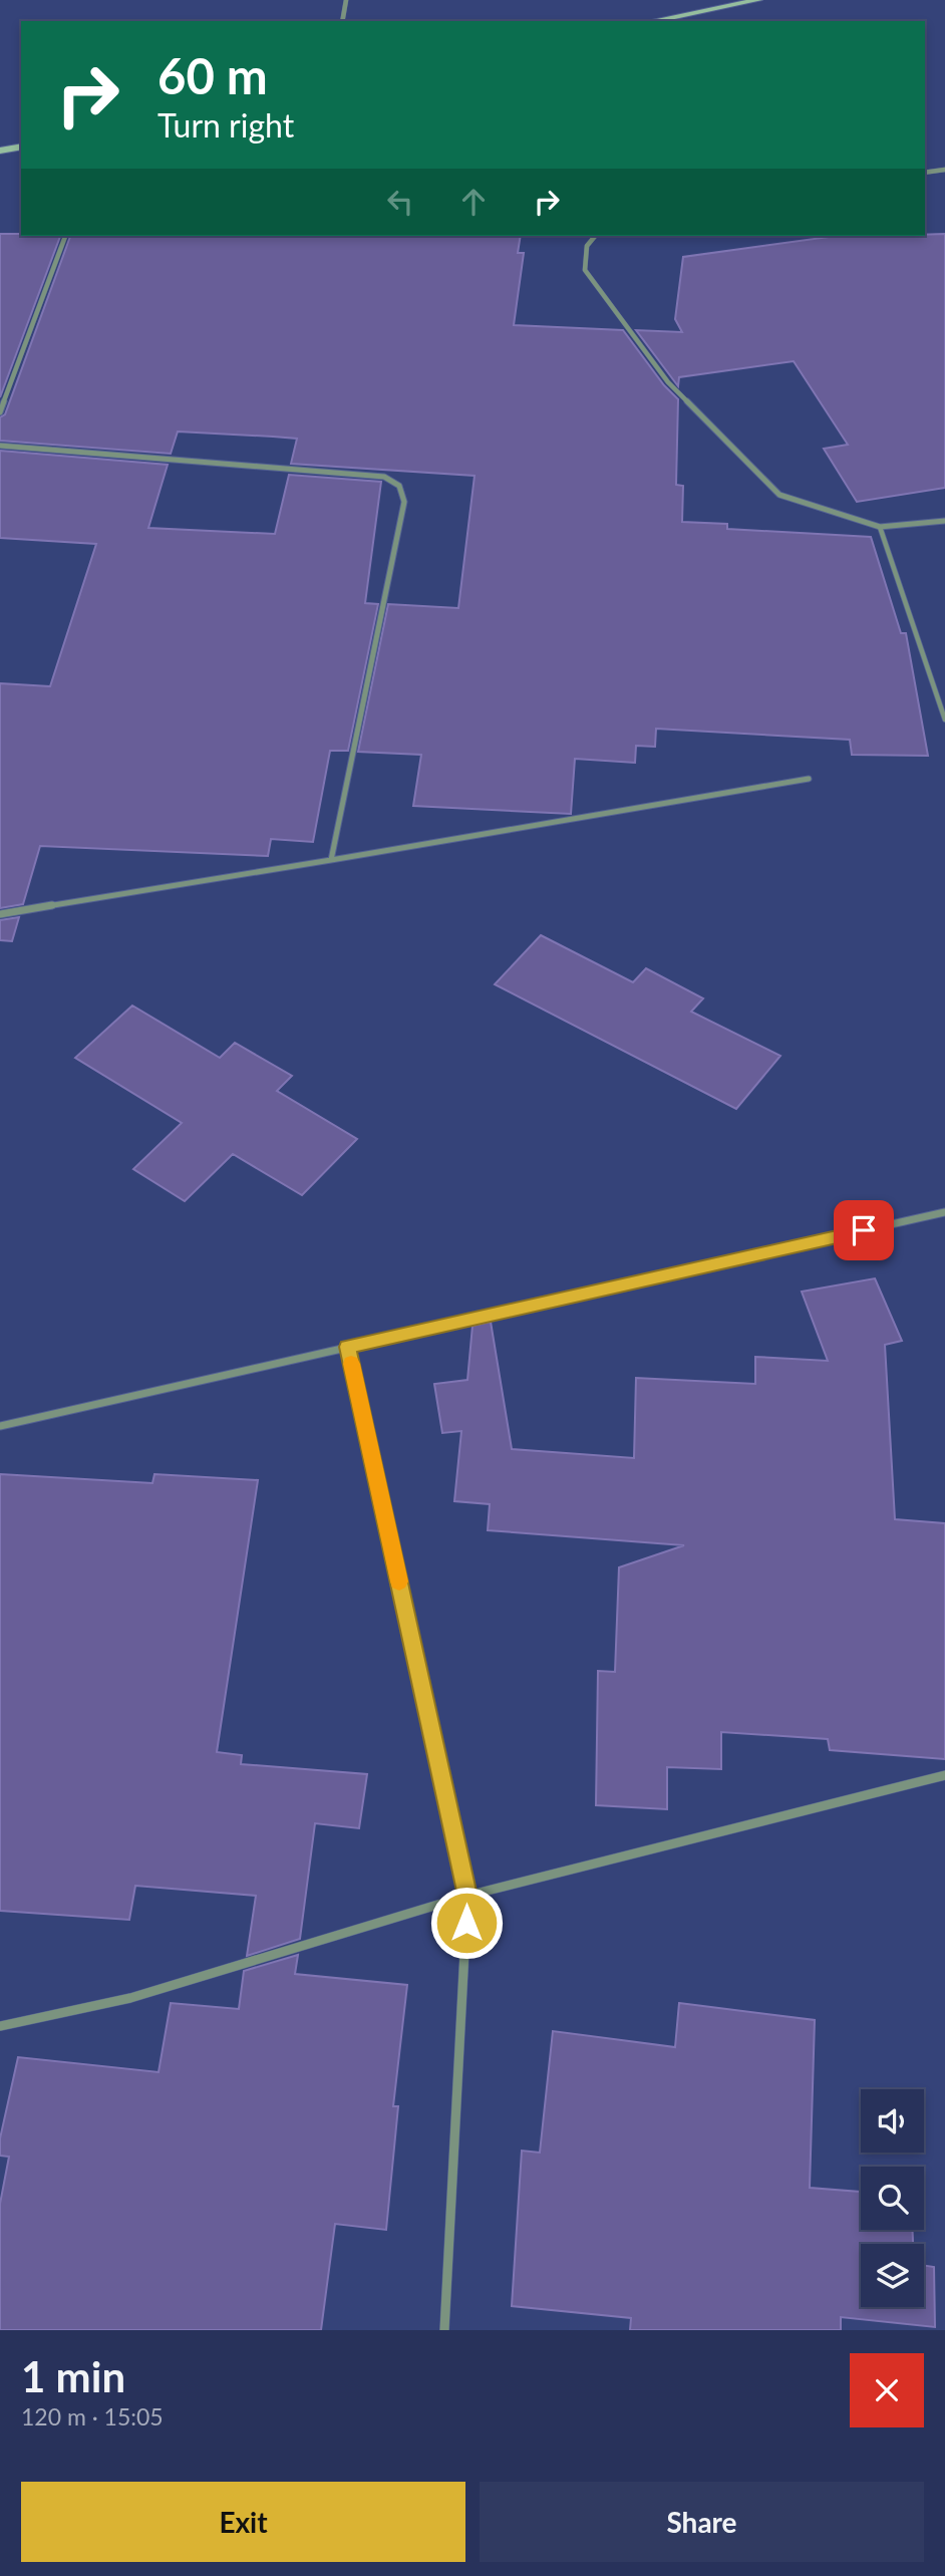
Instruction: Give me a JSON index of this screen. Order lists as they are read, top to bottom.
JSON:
{
  "page": {
    "turn": ["60 m", "Turn right"],
    "heading": ["1 min", "120 m · 15:05"],
    "buttons": ["Exit", "Share"]
  }
}
